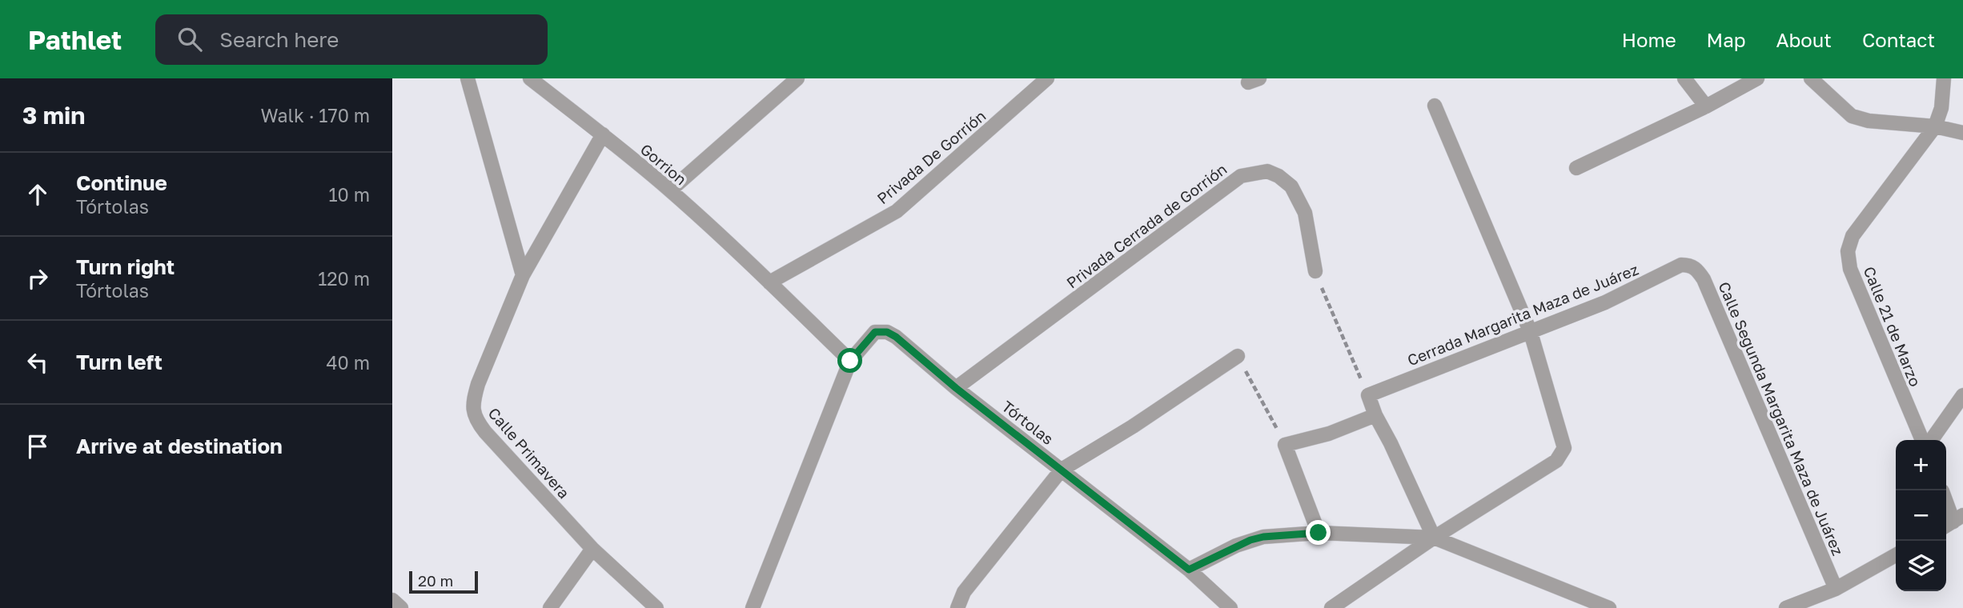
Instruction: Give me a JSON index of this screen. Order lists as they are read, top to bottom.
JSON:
{
  "streets": {
    "street": [
      "Privada De Gorrión",
      "Gorrion",
      "Privada Cerrada de Gorrión",
      "Cerrada Margarita Maza de Juárez",
      "Calle 21 de Marzo",
      "Calle Segunda Margarita Maza de Juárez",
      "Tórtolas",
      "Calle Primavera"
    ]
  },
  "crossings": [
    ["Privada De Gorrión", "Gorrion"],
    ["Gorrion", "Tórtolas"],
    ["Gorrion", "Calle Primavera"],
    ["Privada Cerrada de Gorrión", "Tórtolas"],
    ["Cerrada Margarita Maza de Juárez", "Calle Segunda Margarita Maza de Juárez"]
  ],
  "scale_bar": "20 m",
  "page": {
    "header": "Pathlet",
    "search": "Search here",
    "nav": [
      "Home",
      "Map",
      "About",
      "Contact"
    ],
    "heading": ["3 min", "Walk · 170 m"],
    "list": [
      ["Continue", "Tórtolas", "10 m"],
      ["Turn right", "Tórtolas", "120 m"],
      ["Turn left", "40 m"],
      "Arrive at destination"
    ],
    "map_buttons": ["+", "−"],
    "scale": "20 m"
  }
}
